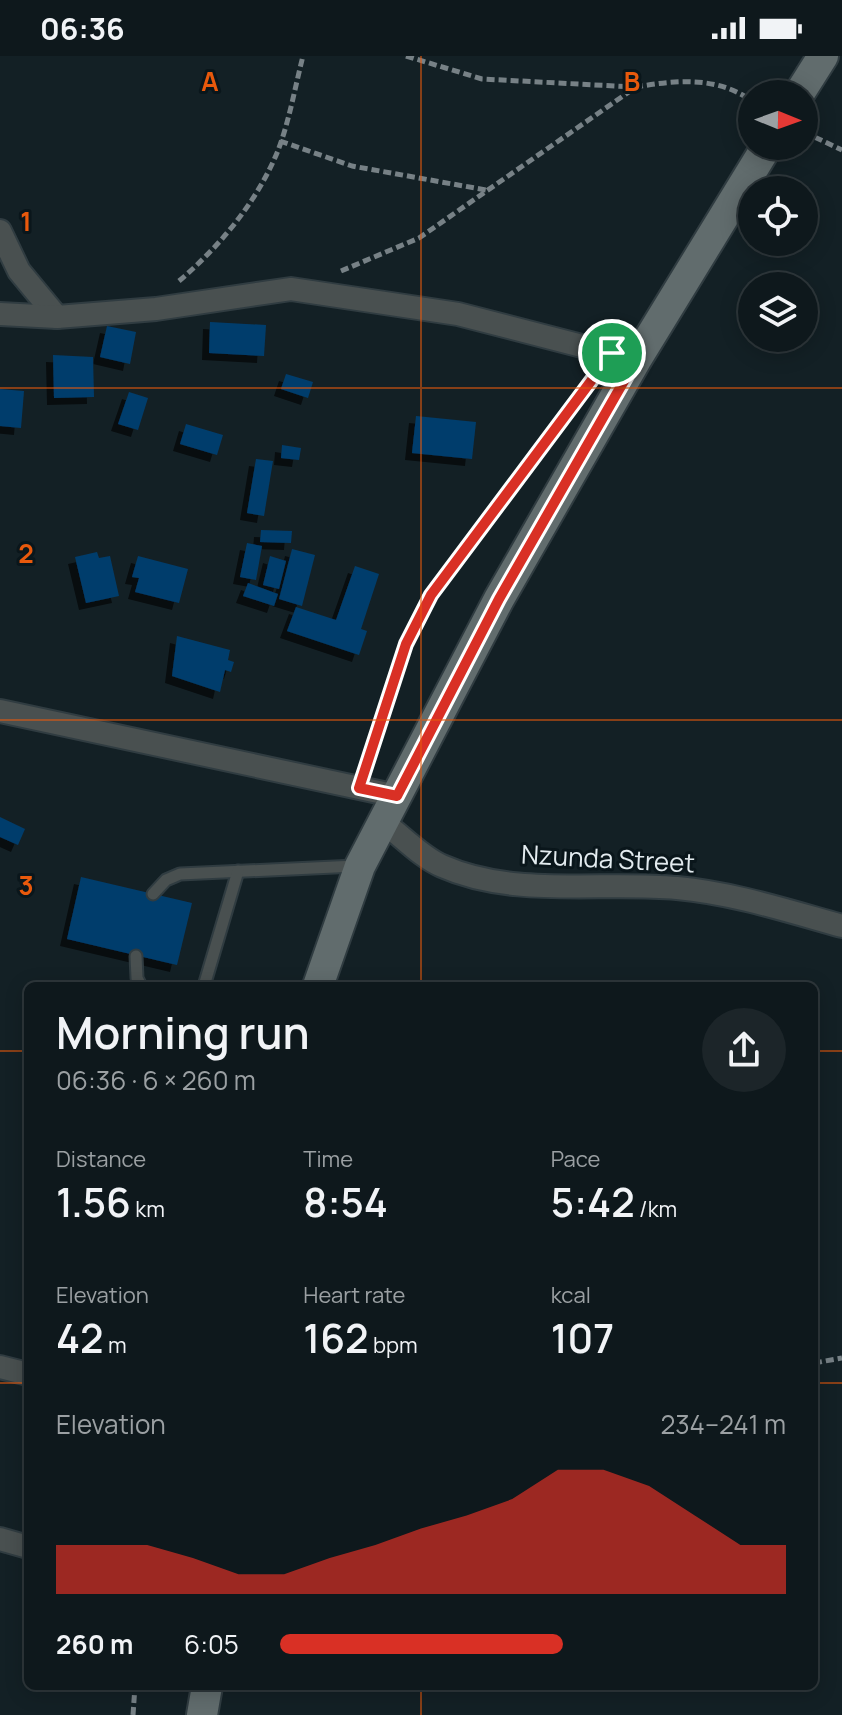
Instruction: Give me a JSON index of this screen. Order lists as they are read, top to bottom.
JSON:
{
  "streets": {
    "street": ["Nzunda Street"]
  },
  "north": "right",
  "page": {
    "status": "06:36",
    "heading": ["Morning run", "06:36 · 6 × 260 m"],
    "stats": [
      ["Distance", "1.56 km"],
      ["Time", "8:54"],
      ["Pace", "5:42 /km"],
      ["Elevation", "42 m"],
      ["Heart rate", "162 bpm"],
      ["kcal", "107"]
    ],
    "chart": ["Elevation", "234–241 m"],
    "list": [
      {
        "name": "260 m",
        "note": "6:05"
      }
    ]
  },
  "grid": {
    "columns": ["A", "B"],
    "rows": ["1", "2", "3"]
  }
}
